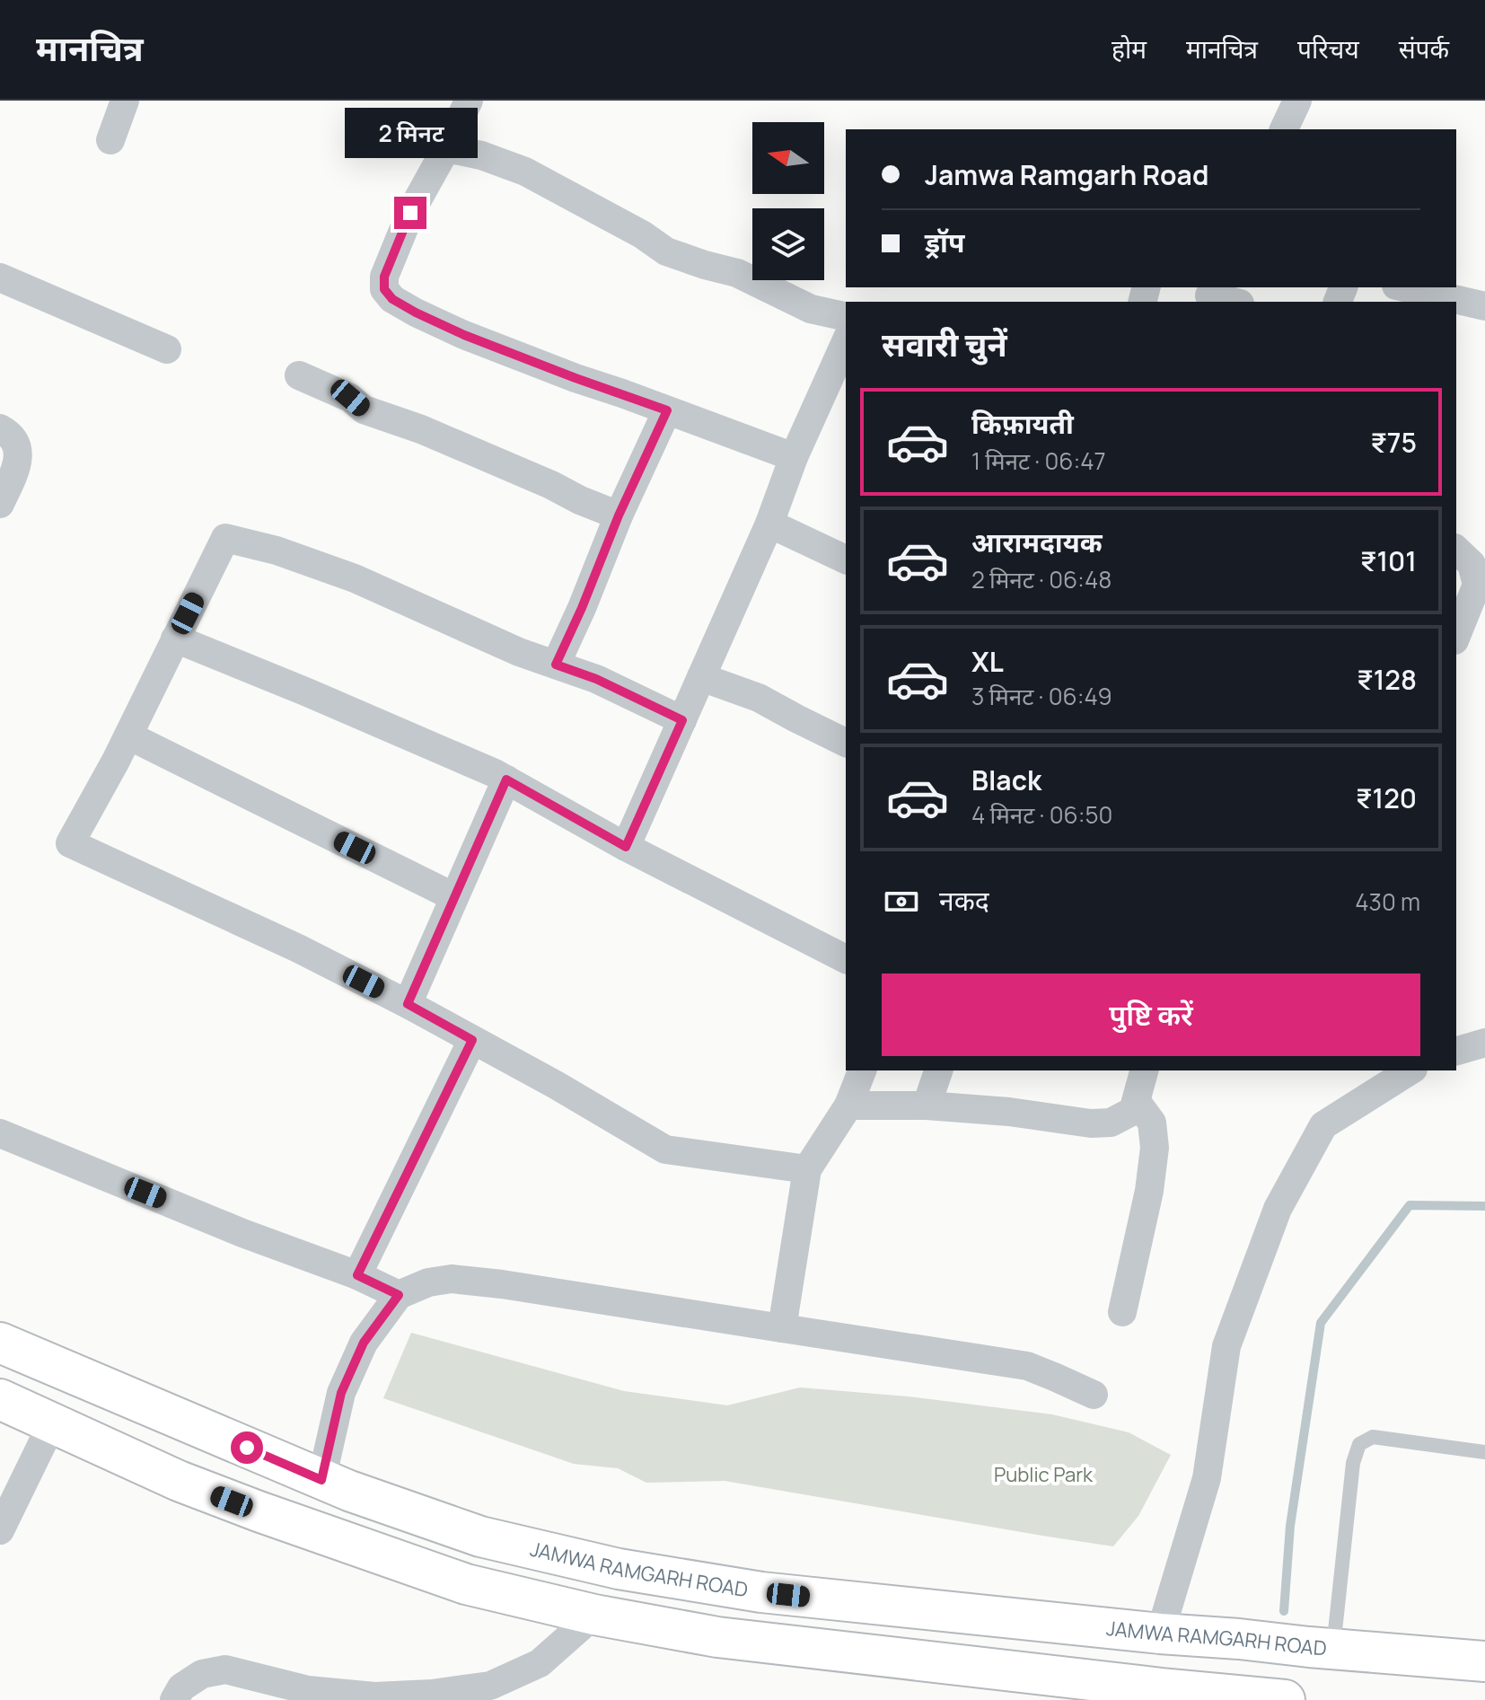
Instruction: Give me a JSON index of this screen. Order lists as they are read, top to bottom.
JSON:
{
  "streets": {
    "highway": ["JAMWA RAMGARH ROAD"]
  },
  "parks": ["Public Park"],
  "north": "left",
  "page": {
    "header": "मानचित्र",
    "nav": [
      "होम",
      "मानचित्र",
      "परिचय",
      "संपर्क"
    ],
    "bubble": "2 मिनट",
    "banner": ["Jamwa Ramgarh Road", "ड्रॉप"],
    "heading": "सवारी चुनें",
    "list": [
      {
        "name": "किफ़ायती",
        "note": "1 मिनट · 06:47",
        "value": "₹75"
      },
      {
        "name": "आरामदायक",
        "note": "2 मिनट · 06:48",
        "value": "₹101"
      },
      {
        "name": "XL",
        "note": "3 मिनट · 06:49",
        "value": "₹128"
      },
      {
        "name": "Black",
        "note": "4 मिनट · 06:50",
        "value": "₹120"
      }
    ],
    "pay": ["नकद", "430 m"],
    "buttons": "पुष्टि करें"
  }
}
